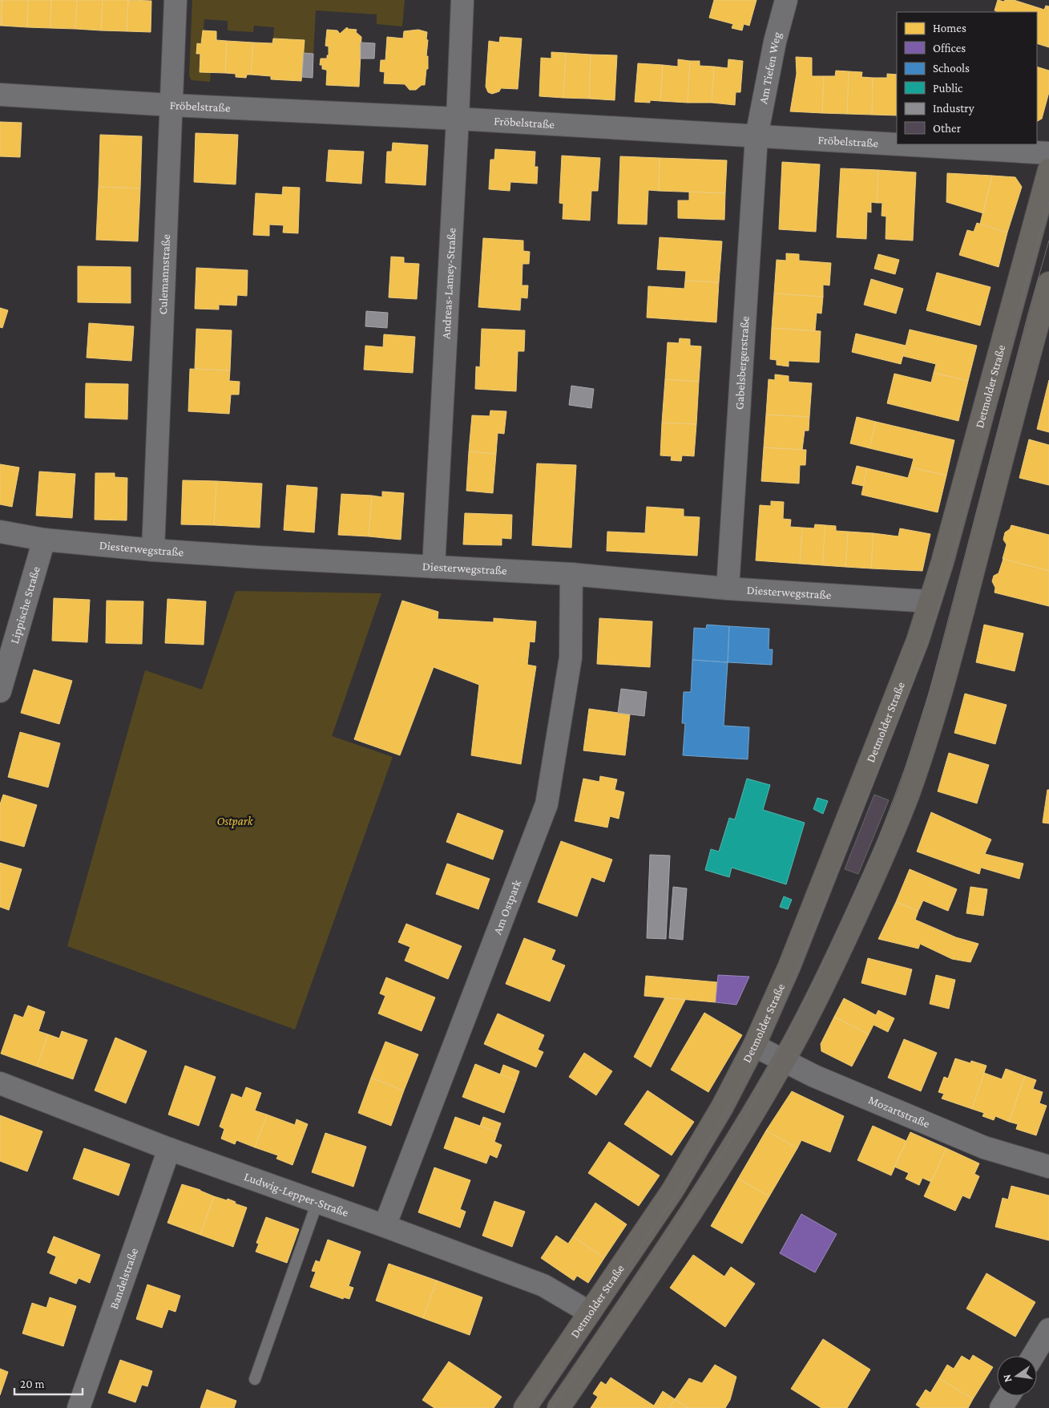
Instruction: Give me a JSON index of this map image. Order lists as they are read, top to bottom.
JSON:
{
  "streets": {
    "main road": ["Detmolder Straße"],
    "street": [
      "Am Tiefen Weg",
      "Fröbelstraße",
      "Culemannstraße",
      "Andreas-Lamey-Straße",
      "Gabelsbergerstraße",
      "Diesterwegstraße",
      "Lippische Straße",
      "Am Ostpark",
      "Mozartstraße",
      "Ludwig-Lepper-Straße",
      "Bandelstraße"
    ]
  },
  "crossings": [
    ["Am Tiefen Weg", "Fröbelstraße"],
    ["Am Tiefen Weg", "Gabelsbergerstraße"],
    ["Fröbelstraße", "Culemannstraße"],
    ["Fröbelstraße", "Andreas-Lamey-Straße"],
    ["Fröbelstraße", "Gabelsbergerstraße"],
    ["Culemannstraße", "Diesterwegstraße"],
    ["Andreas-Lamey-Straße", "Diesterwegstraße"],
    ["Gabelsbergerstraße", "Diesterwegstraße"],
    ["Detmolder Straße", "Diesterwegstraße"],
    ["Detmolder Straße", "Mozartstraße"],
    ["Detmolder Straße", "Ludwig-Lepper-Straße"],
    ["Diesterwegstraße", "Lippische Straße"],
    ["Diesterwegstraße", "Am Ostpark"],
    ["Am Ostpark", "Ludwig-Lepper-Straße"],
    ["Ludwig-Lepper-Straße", "Bandelstraße"]
  ],
  "parks": ["Ostpark"],
  "legend": [
    "Homes",
    "Offices",
    "Schools",
    "Public",
    "Industry",
    "Other"
  ],
  "scale_bar": "20 m",
  "north": "left"
}
